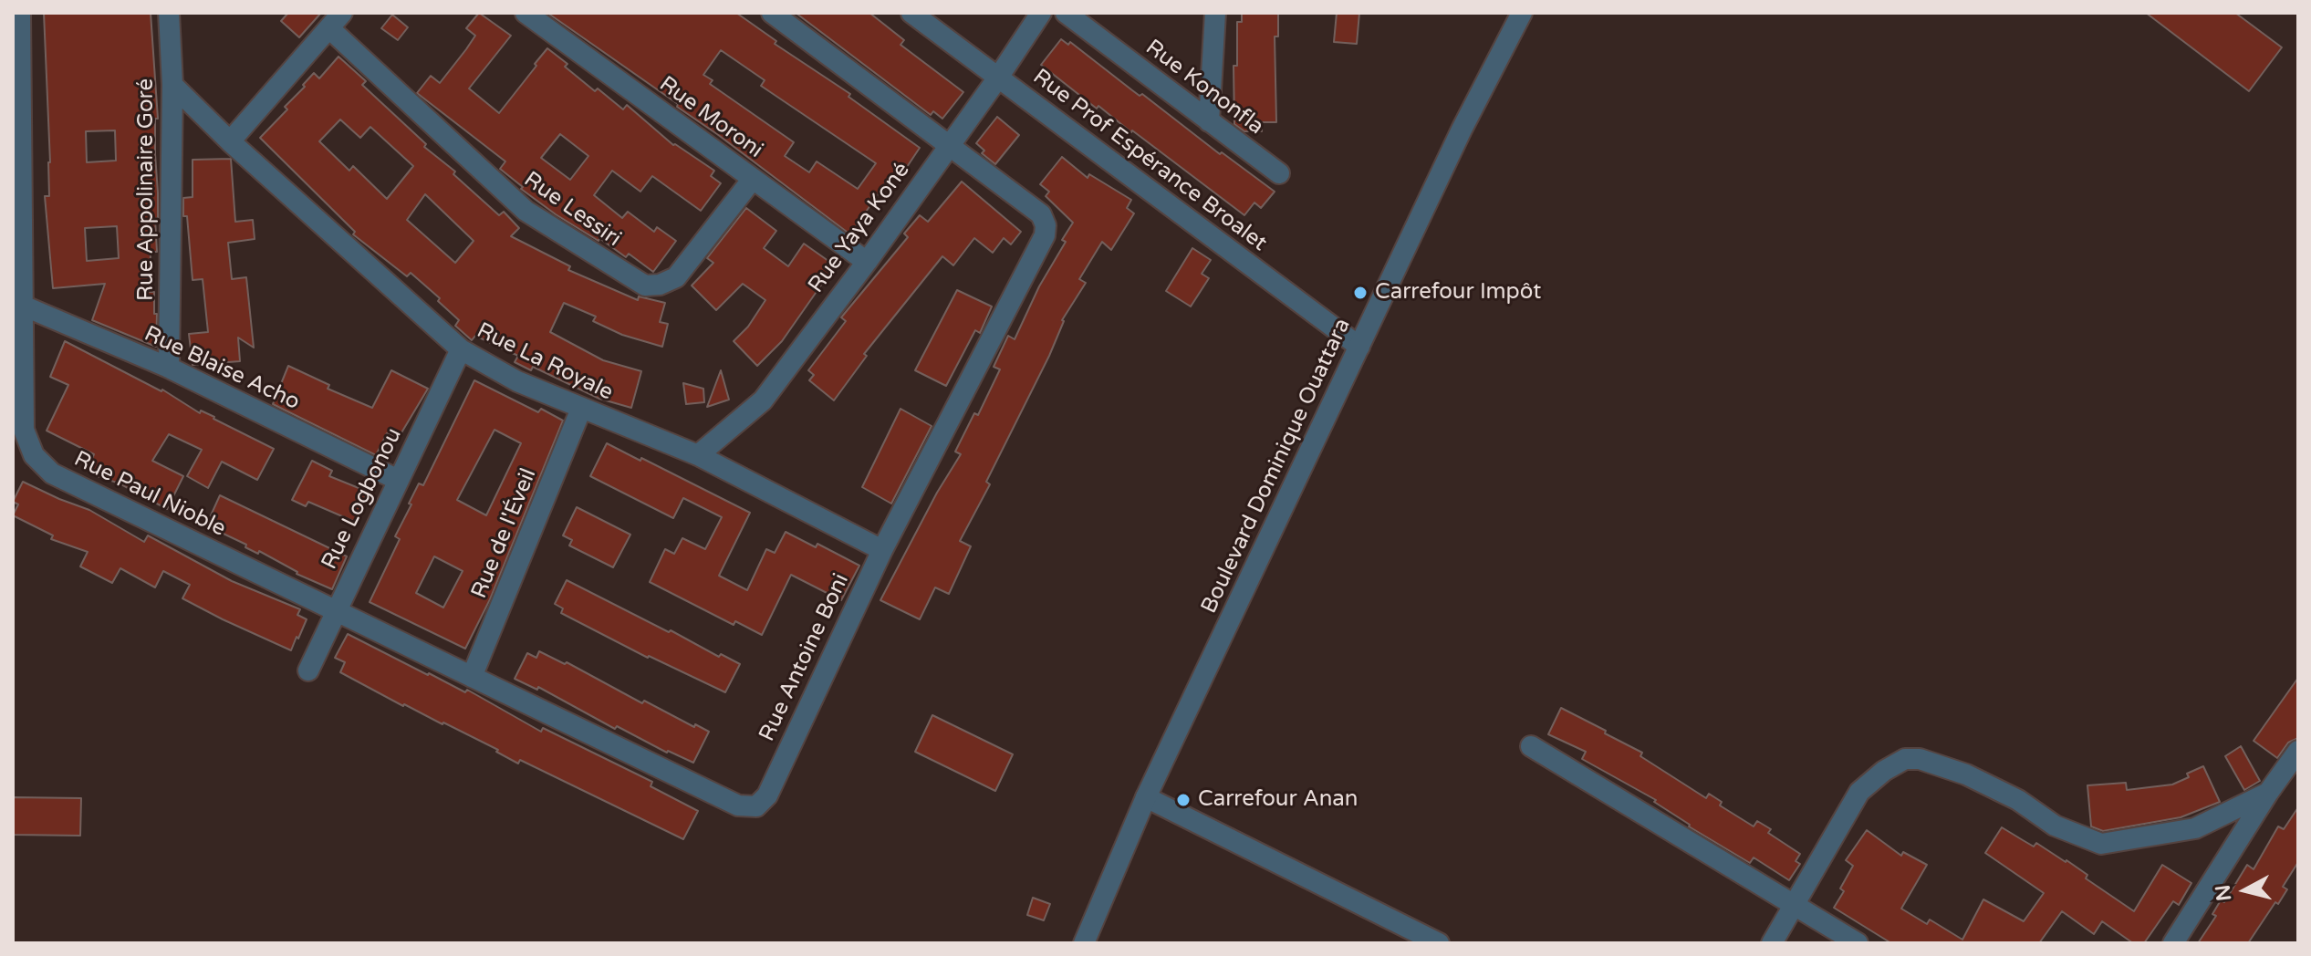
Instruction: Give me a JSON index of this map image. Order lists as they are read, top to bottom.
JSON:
{
  "streets": {
    "street": [
      "Rue Kononfla",
      "Rue Moroni",
      "Rue Prof Espérance Broalet",
      "Rue Appolinaire Goré",
      "Rue Lessiri",
      "Rue Yaya Koné",
      "Rue La Royale",
      "Rue Blaise Acho",
      "Boulevard Dominique Ouattara",
      "Rue Paul Nioble",
      "Rue Logbonou",
      "Rue de l'Éveil",
      "Rue Antoine Boni"
    ]
  },
  "crossings": [
    ["Rue Moroni", "Rue Lessiri"],
    ["Rue Moroni", "Rue Yaya Koné"],
    ["Rue Prof Espérance Broalet", "Rue Yaya Koné"],
    ["Rue Prof Espérance Broalet", "Boulevard Dominique Ouattara"],
    ["Rue Appolinaire Goré", "Rue La Royale"],
    ["Rue Appolinaire Goré", "Rue Blaise Acho"],
    ["Rue Yaya Koné", "Rue La Royale"],
    ["Rue Yaya Koné", "Rue Antoine Boni"],
    ["Rue La Royale", "Rue Logbonou"],
    ["Rue La Royale", "Rue de l'Éveil"],
    ["Rue La Royale", "Rue Antoine Boni"],
    ["Rue Blaise Acho", "Rue Paul Nioble"],
    ["Rue Blaise Acho", "Rue Logbonou"],
    ["Rue Paul Nioble", "Rue Logbonou"],
    ["Rue Paul Nioble", "Rue Antoine Boni"],
    ["Rue Logbonou", "Rue Antoine Boni"],
    ["Rue de l'Éveil", "Rue Antoine Boni"]
  ],
  "places": ["Carrefour Impôt", "Carrefour Anan"],
  "north": "left"
}
